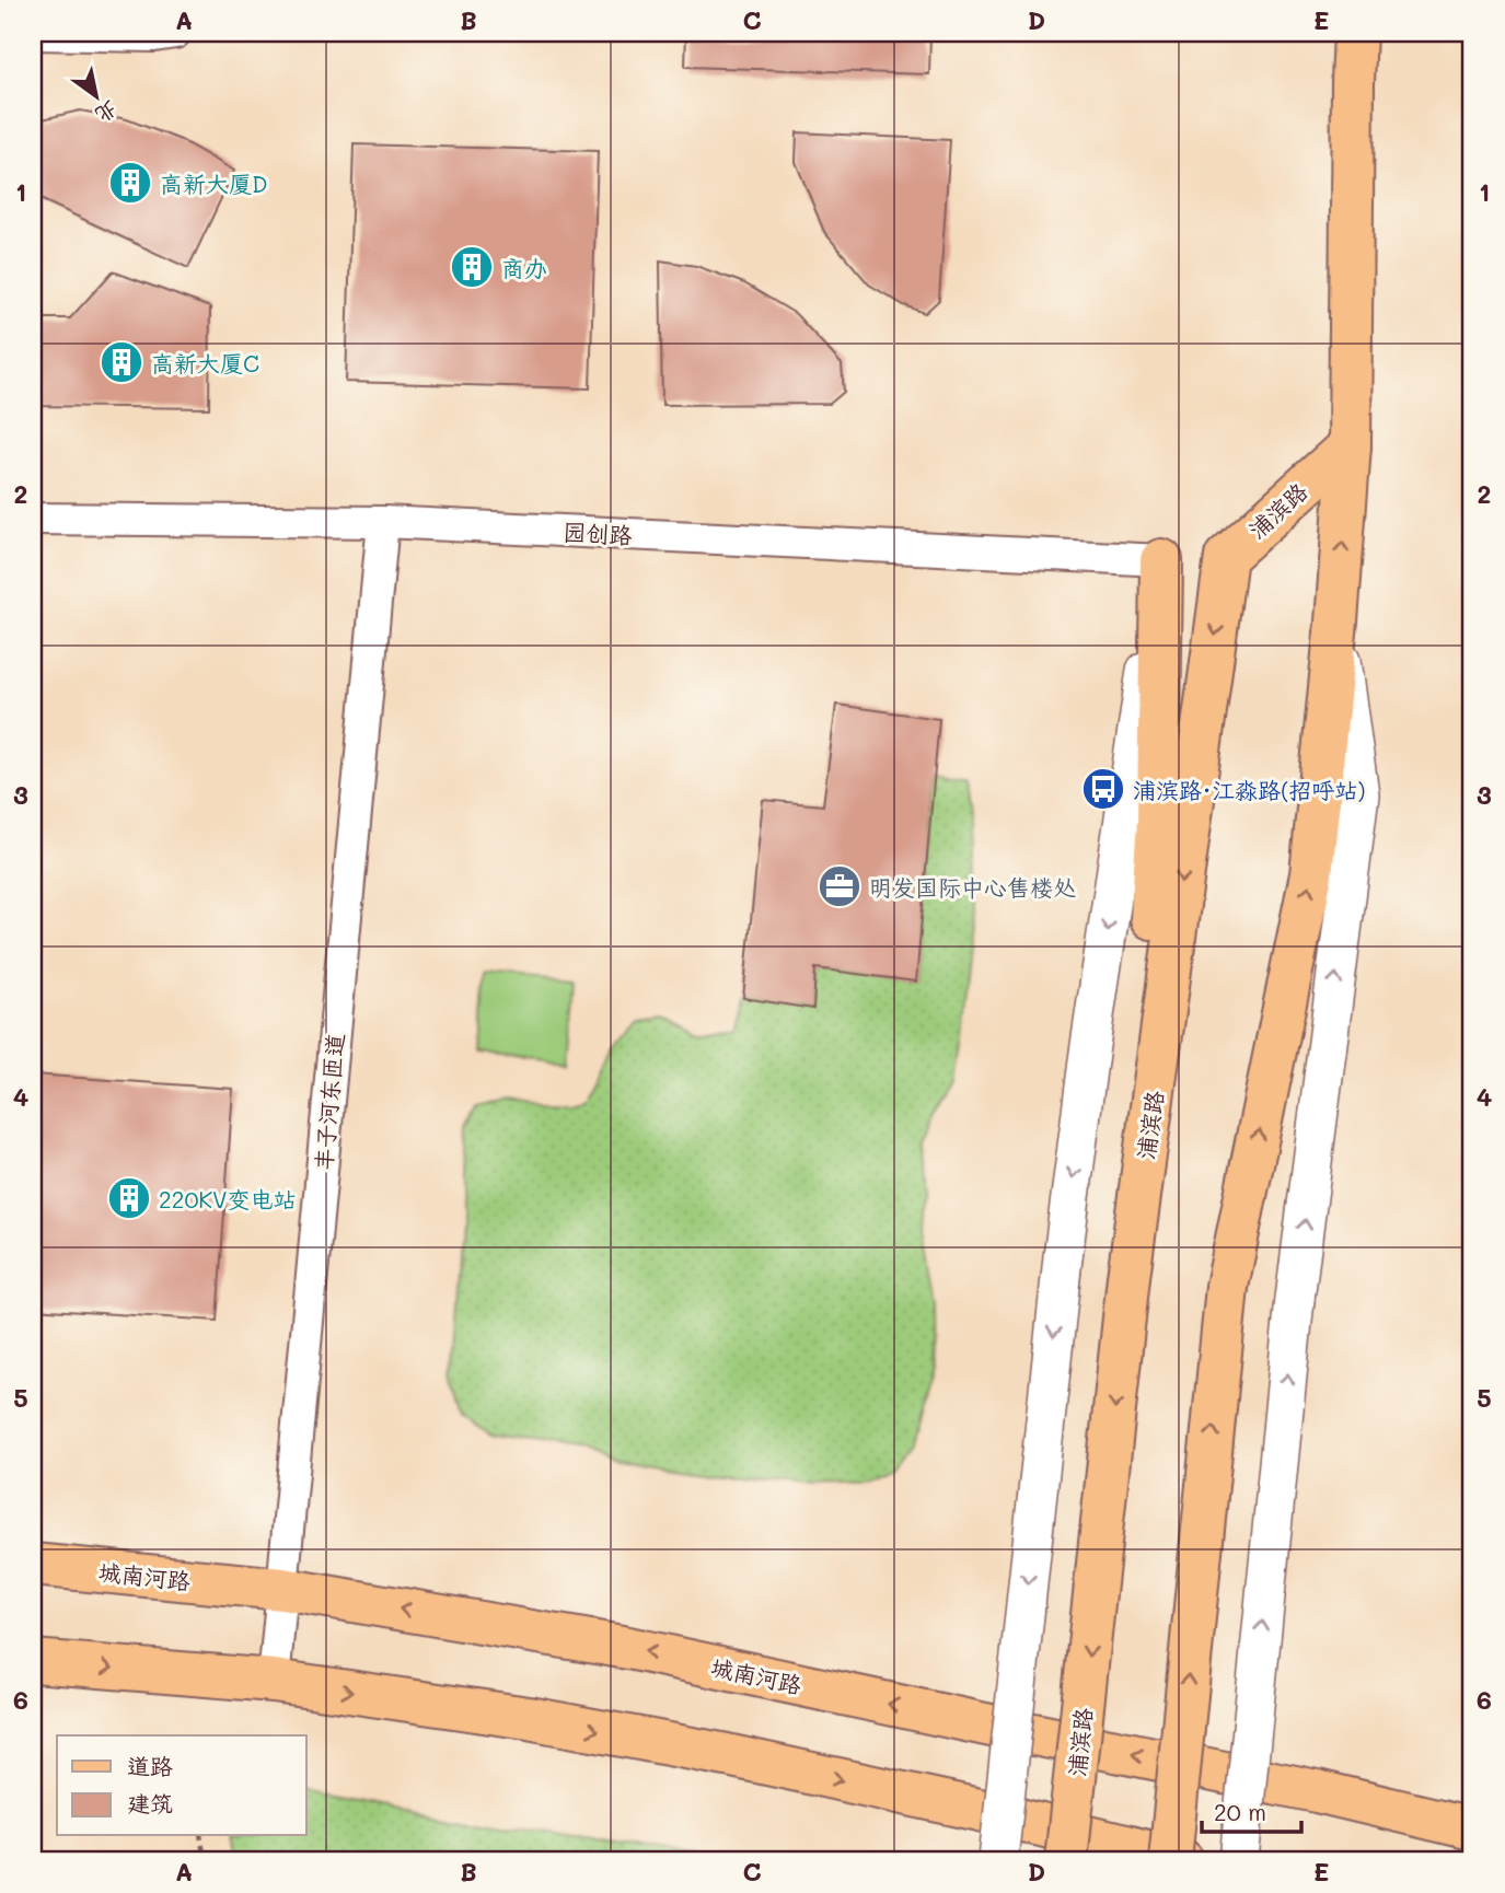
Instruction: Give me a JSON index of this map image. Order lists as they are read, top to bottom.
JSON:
{
  "streets": {
    "main road": ["浦滨路", "城南河路"],
    "street": ["园创路", "丰子河东匝道"]
  },
  "crossings": [
    ["园创路", "丰子河东匝道"],
    ["丰子河东匝道", "城南河路"]
  ],
  "places": {
    "building": [
      "高新大厦D",
      "商办",
      "高新大厦C",
      "220KV变电站"
    ],
    "bus stop": ["浦滨路·江淼路(招呼站)"],
    "office": ["明发国际中心售楼处"]
  },
  "legend": ["道路", "建筑"],
  "scale_bar": "20 m",
  "north": "bottom right",
  "grid": {
    "columns": [
      "A",
      "B",
      "C",
      "D",
      "E"
    ],
    "rows": [
      "1",
      "2",
      "3",
      "4",
      "5",
      "6"
    ]
  }
}
